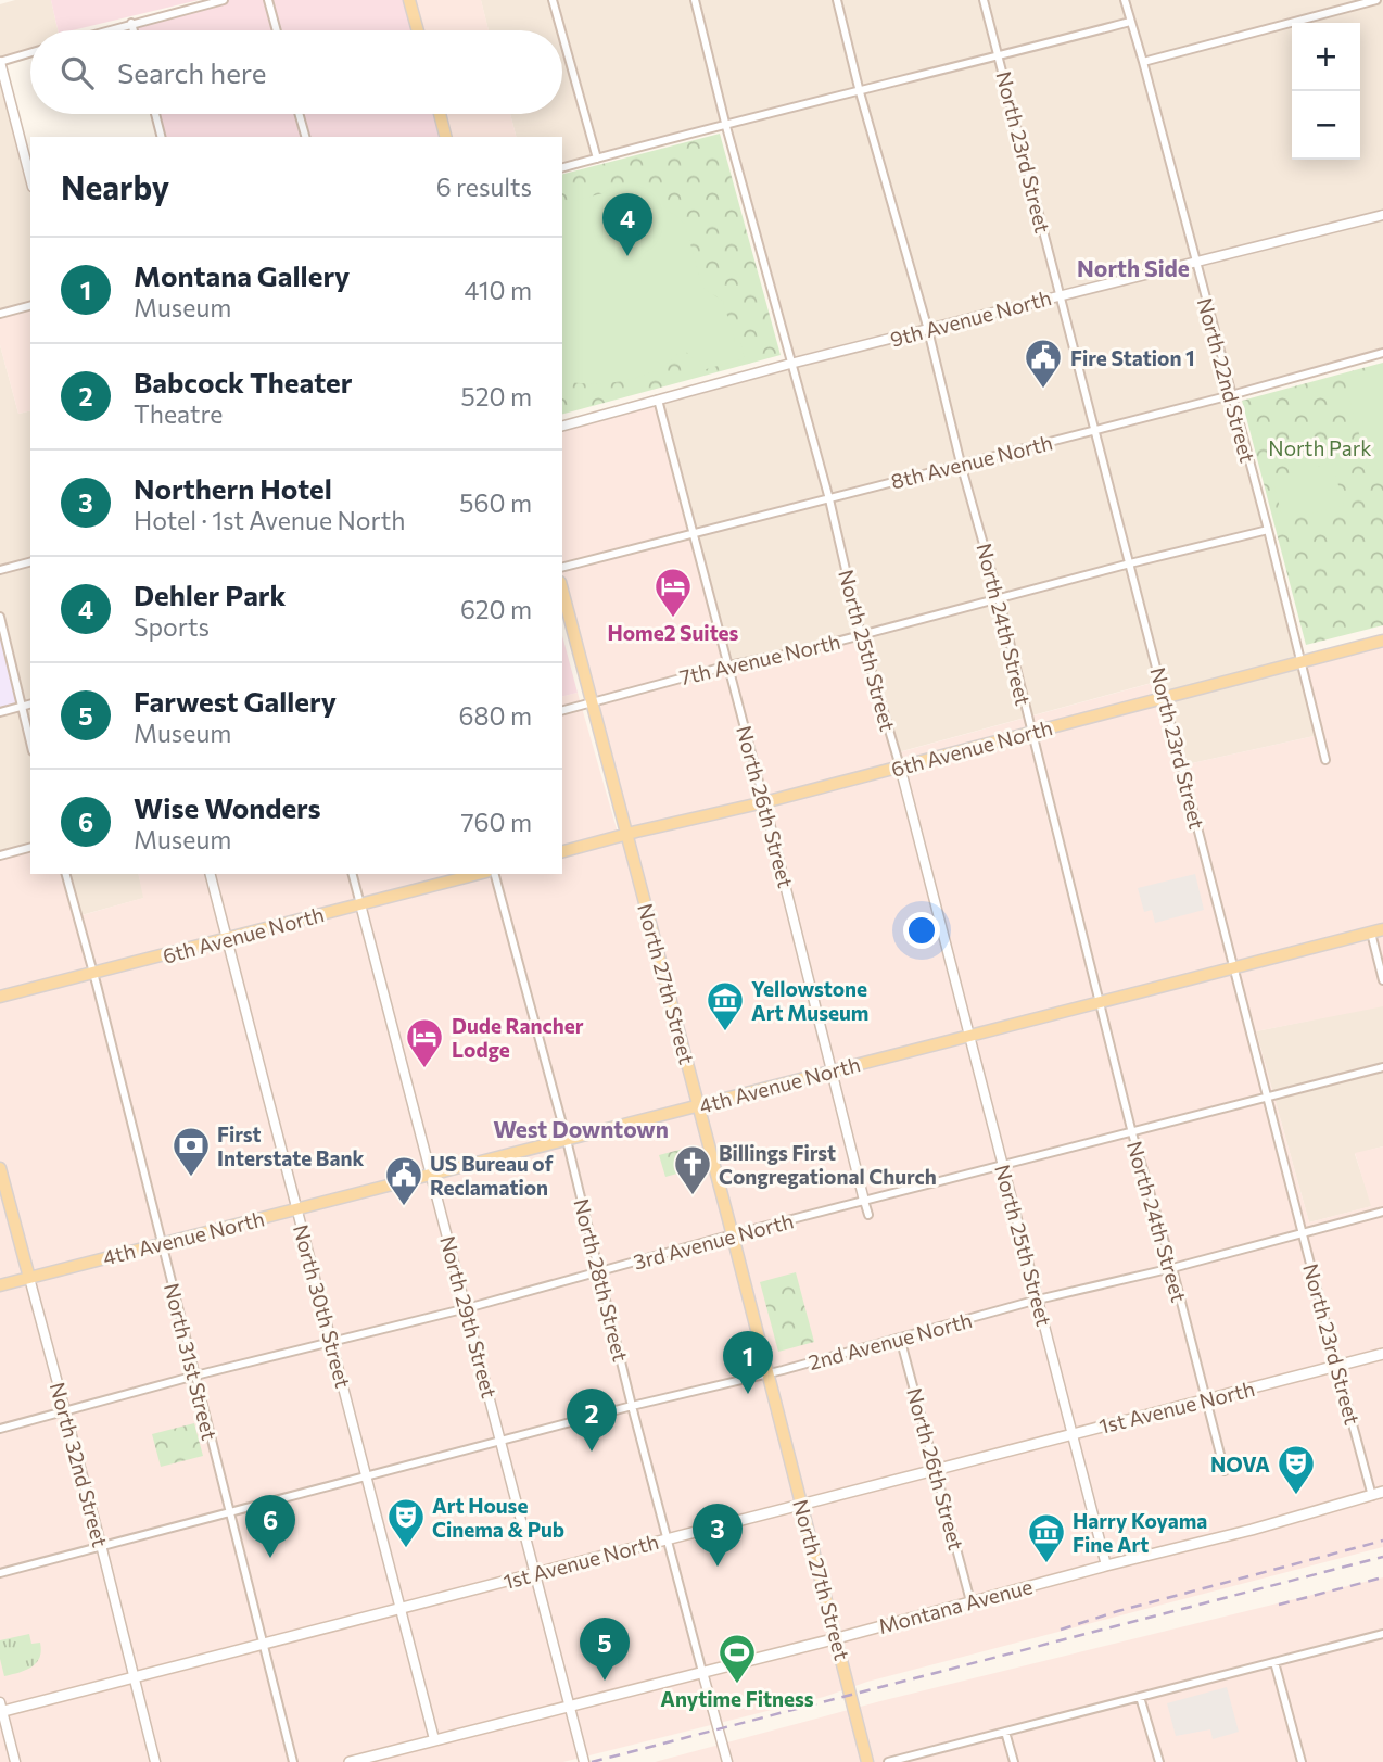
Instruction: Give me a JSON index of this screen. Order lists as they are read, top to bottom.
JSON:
{
  "streets": {
    "main road": [
      "6th Avenue North",
      "North 27th Street",
      "4th Avenue North",
      "1st Avenue North",
      "North 32nd Street",
      "Montana Avenue"
    ],
    "street": [
      "North 23rd Street",
      "9th Avenue North",
      "North 22nd Street",
      "8th Avenue North",
      "North 24th Street",
      "North 25th Street",
      "7th Avenue North",
      "North 26th Street",
      "3rd Avenue North",
      "North 28th Street",
      "North 30th Street",
      "North 29th Street",
      "2nd Avenue North",
      "North 31st Street"
    ]
  },
  "crossings": [
    ["North 23rd Street", "9th Avenue North"],
    ["North 23rd Street", "8th Avenue North"],
    ["North 23rd Street", "7th Avenue North"],
    ["North 23rd Street", "6th Avenue North"],
    ["North 23rd Street", "4th Avenue North"],
    ["North 23rd Street", "3rd Avenue North"],
    ["North 23rd Street", "2nd Avenue North"],
    ["North 23rd Street", "1st Avenue North"],
    ["North 23rd Street", "Montana Avenue"],
    ["9th Avenue North", "North 22nd Street"],
    ["9th Avenue North", "North 24th Street"],
    ["9th Avenue North", "North 25th Street"],
    ["9th Avenue North", "North 26th Street"],
    ["North 22nd Street", "8th Avenue North"],
    ["North 22nd Street", "7th Avenue North"],
    ["North 22nd Street", "6th Avenue North"],
    ["8th Avenue North", "North 24th Street"],
    ["8th Avenue North", "North 25th Street"],
    ["8th Avenue North", "North 26th Street"],
    ["North 24th Street", "7th Avenue North"],
    ["North 24th Street", "6th Avenue North"],
    ["North 24th Street", "4th Avenue North"],
    ["North 24th Street", "3rd Avenue North"],
    ["North 24th Street", "2nd Avenue North"],
    ["North 24th Street", "1st Avenue North"],
    ["North 25th Street", "7th Avenue North"],
    ["North 25th Street", "6th Avenue North"],
    ["North 25th Street", "4th Avenue North"],
    ["North 25th Street", "3rd Avenue North"],
    ["North 25th Street", "2nd Avenue North"],
    ["North 25th Street", "1st Avenue North"],
    ["North 25th Street", "Montana Avenue"],
    ["7th Avenue North", "North 26th Street"],
    ["7th Avenue North", "North 27th Street"],
    ["6th Avenue North", "North 26th Street"],
    ["6th Avenue North", "North 27th Street"],
    ["6th Avenue North", "North 30th Street"],
    ["6th Avenue North", "North 29th Street"],
    ["6th Avenue North", "North 31st Street"],
    ["North 26th Street", "4th Avenue North"],
    ["North 26th Street", "3rd Avenue North"],
    ["North 26th Street", "2nd Avenue North"],
    ["North 26th Street", "1st Avenue North"],
    ["North 26th Street", "Montana Avenue"],
    ["North 27th Street", "4th Avenue North"],
    ["North 27th Street", "3rd Avenue North"],
    ["North 27th Street", "2nd Avenue North"],
    ["North 27th Street", "1st Avenue North"],
    ["North 27th Street", "Montana Avenue"],
    ["4th Avenue North", "North 28th Street"],
    ["4th Avenue North", "North 30th Street"],
    ["4th Avenue North", "North 29th Street"],
    ["4th Avenue North", "North 31st Street"],
    ["4th Avenue North", "North 32nd Street"],
    ["3rd Avenue North", "North 28th Street"],
    ["3rd Avenue North", "North 30th Street"],
    ["3rd Avenue North", "North 29th Street"],
    ["3rd Avenue North", "North 31st Street"],
    ["3rd Avenue North", "North 32nd Street"],
    ["North 28th Street", "2nd Avenue North"],
    ["North 28th Street", "1st Avenue North"],
    ["North 28th Street", "Montana Avenue"],
    ["North 30th Street", "2nd Avenue North"],
    ["North 30th Street", "1st Avenue North"],
    ["North 30th Street", "Montana Avenue"],
    ["North 29th Street", "2nd Avenue North"],
    ["North 29th Street", "1st Avenue North"],
    ["North 29th Street", "Montana Avenue"],
    ["2nd Avenue North", "North 31st Street"],
    ["2nd Avenue North", "North 32nd Street"],
    ["North 31st Street", "1st Avenue North"],
    ["1st Avenue North", "North 32nd Street"]
  ],
  "districts": ["North Side", "West Downtown"],
  "parks": ["North Park"],
  "places": {
    "public building": ["Fire Station 1", "US Bureau of Reclamation"],
    "hotel": ["Home2 Suites", "Dude Rancher Lodge"],
    "museum": ["Yellowstone Art Museum", "Harry Koyama Fine Art"],
    "bank": ["First Interstate Bank"],
    "church": ["Billings First Congregational Church"],
    "theatre": ["NOVA", "Art House Cinema & Pub"],
    "sports": ["Anytime Fitness"]
  },
  "page": {
    "map_buttons": ["+", "−"],
    "search": "Search here",
    "heading": ["Nearby", "6 results"],
    "pins": [
      "4",
      "1",
      "2",
      "6",
      "3",
      "5"
    ],
    "list": [
      {
        "mark": "1",
        "name": "Montana Gallery",
        "note": "Museum",
        "value": "410 m"
      },
      {
        "mark": "2",
        "name": "Babcock Theater",
        "note": "Theatre",
        "value": "520 m"
      },
      {
        "mark": "3",
        "name": "Northern Hotel",
        "note": "Hotel · 1st Avenue North",
        "value": "560 m"
      },
      {
        "mark": "4",
        "name": "Dehler Park",
        "note": "Sports",
        "value": "620 m"
      },
      {
        "mark": "5",
        "name": "Farwest Gallery",
        "note": "Museum",
        "value": "680 m"
      },
      {
        "mark": "6",
        "name": "Wise Wonders",
        "note": "Museum",
        "value": "760 m"
      }
    ]
  }
}
